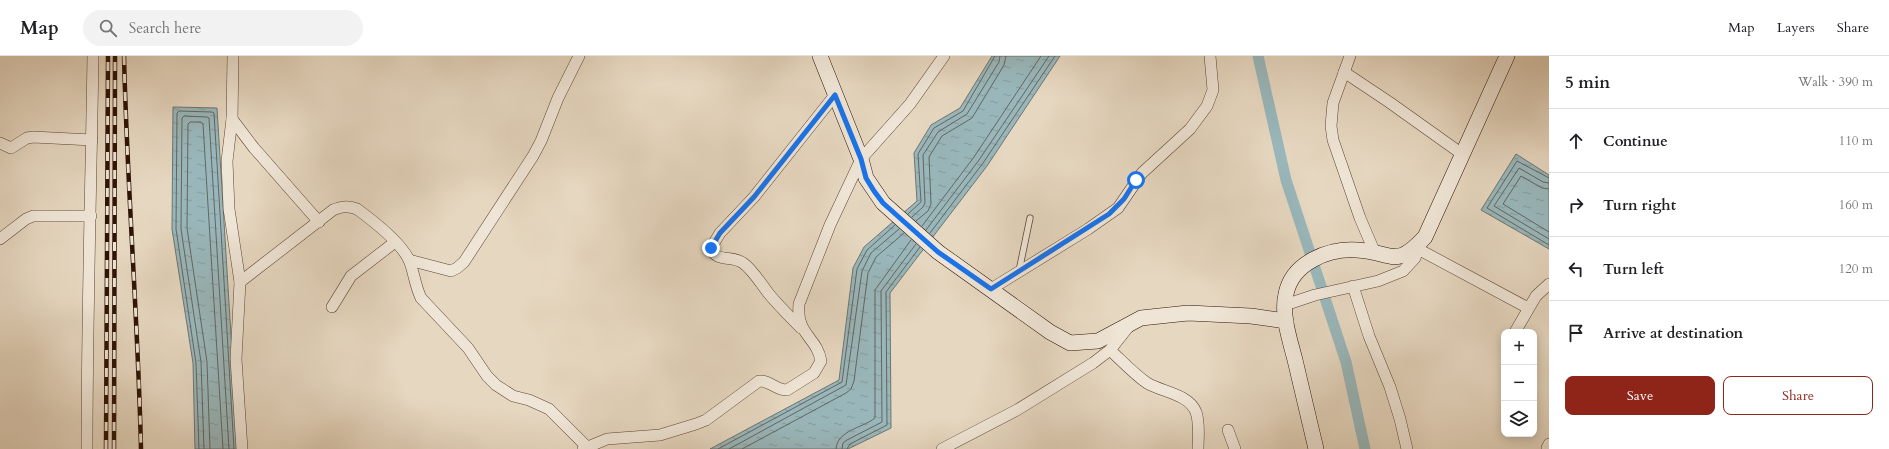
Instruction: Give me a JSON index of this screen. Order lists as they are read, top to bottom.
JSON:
{
  "page": {
    "header": "Map",
    "search": "Search here",
    "nav": ["Map", "Layers", "Share"],
    "heading": ["5 min", "Walk · 390 m"],
    "list": [
      ["Continue", "110 m"],
      ["Turn right", "160 m"],
      ["Turn left", "120 m"],
      "Arrive at destination"
    ],
    "map_buttons": ["+", "−"],
    "buttons": ["Save", "Share"]
  }
}
